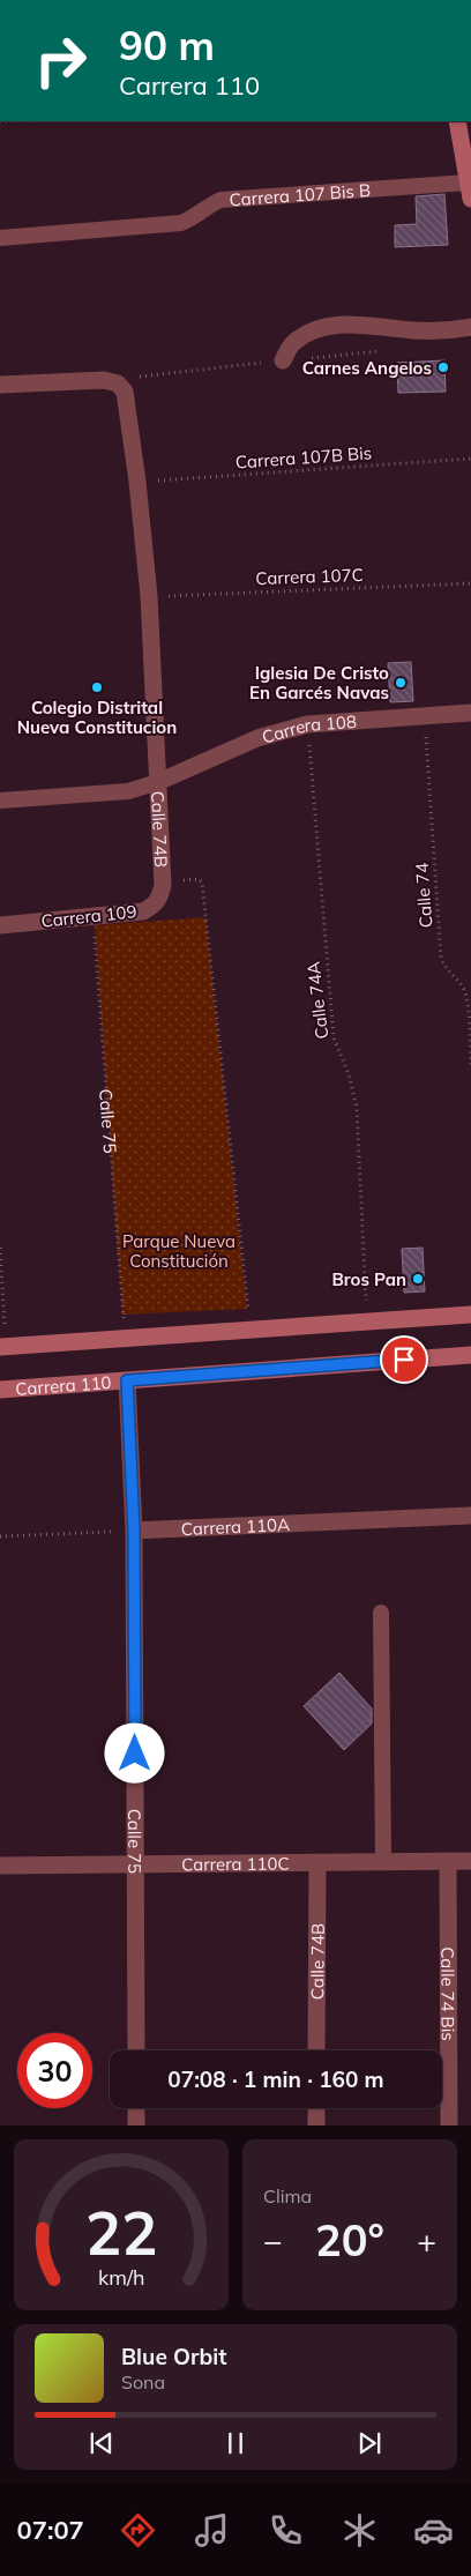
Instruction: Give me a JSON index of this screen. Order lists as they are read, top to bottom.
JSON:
{
  "streets": {
    "main road": ["Carrera 110"],
    "street": [
      "Carrera 108",
      "Calle 74B",
      "Carrera 109",
      "Calle 75",
      "Carrera 110A",
      "Carrera 110C",
      "Calle 74 Bis"
    ],
    "lane": ["Carrera 107 Bis B"],
    "path": [
      "Carrera 107B Bis",
      "Carrera 107C",
      "Calle 74",
      "Calle 74A"
    ]
  },
  "crossings": [
    ["Carrera 107B Bis", "Calle 74B"],
    ["Carrera 107C", "Calle 74B"],
    ["Carrera 108", "Calle 74B"],
    ["Carrera 108", "Calle 74"],
    ["Carrera 108", "Calle 74A"],
    ["Calle 74B", "Carrera 109"],
    ["Calle 74B", "Carrera 110C"],
    ["Carrera 109", "Calle 75"],
    ["Calle 75", "Carrera 110"],
    ["Calle 75", "Carrera 110A"],
    ["Calle 75", "Carrera 110C"],
    ["Carrera 110C", "Calle 74 Bis"]
  ],
  "parks": ["Parque Nueva Constitución"],
  "places": [
    "Carnes Angelos",
    "Iglesia De Cristo En Garcés Navas",
    "Colegio Distrital Nueva Constitucion",
    "Bros Pan"
  ],
  "page": {
    "turn": ["90 m", "Carrera 110"],
    "limit": "30",
    "trip": "07:08 · 1 min · 160 m",
    "tile": "Clima",
    "heat": ["−", "20°", "+"],
    "song": ["Blue Orbit", "Sona"],
    "tabs": "07:07",
    "gauge": ["22", "km/h"]
  }
}
